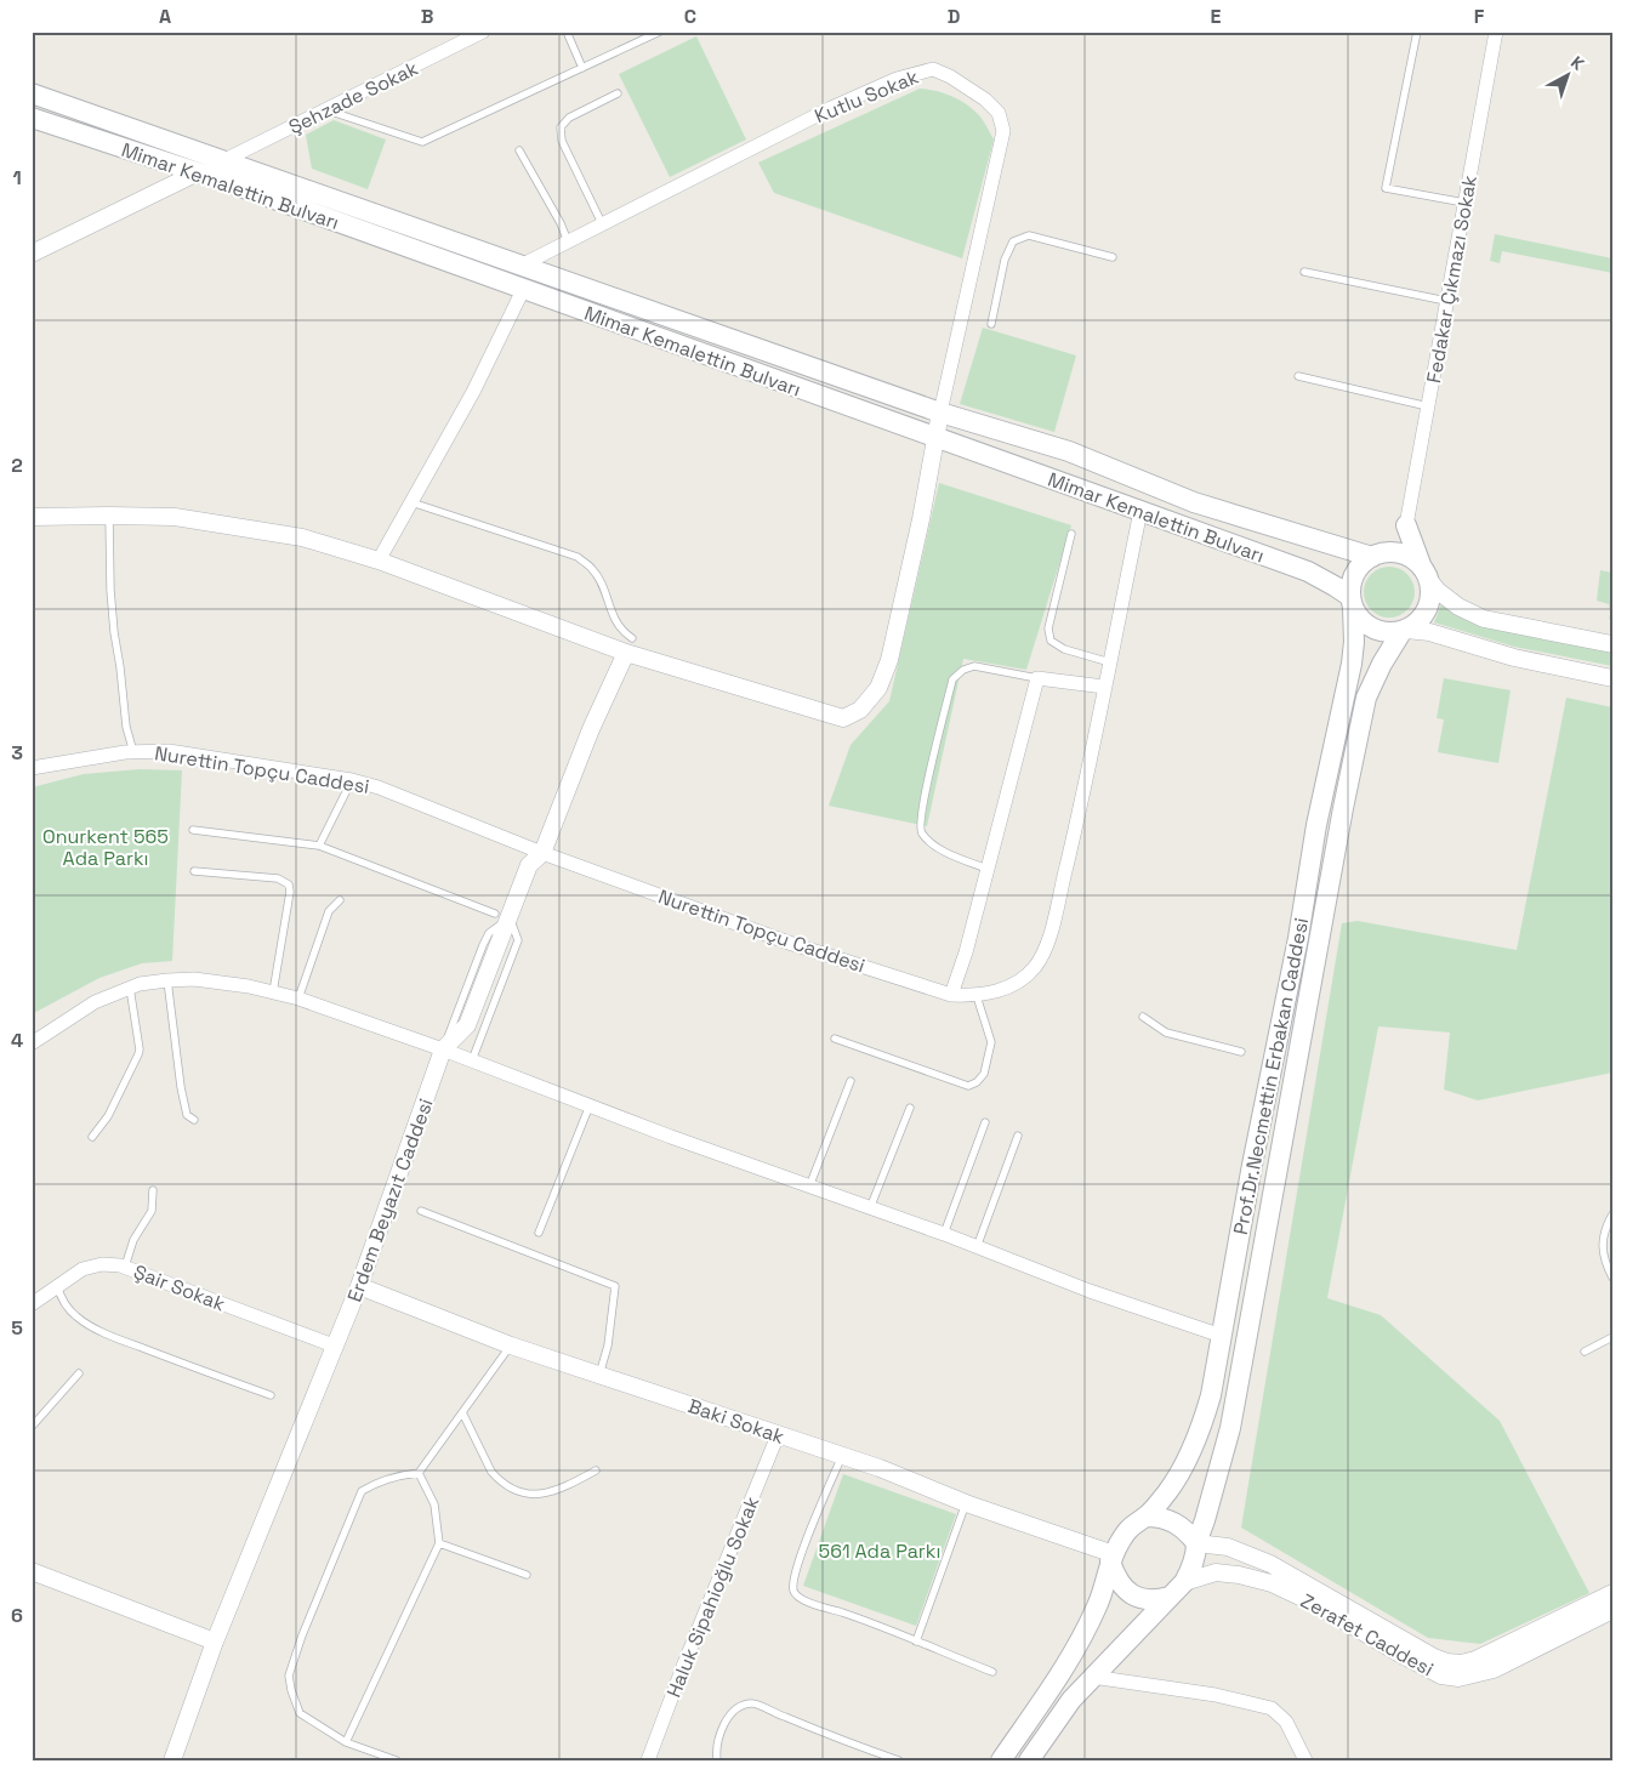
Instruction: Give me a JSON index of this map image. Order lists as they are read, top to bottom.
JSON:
{
  "streets": {
    "main road": ["Mimar Kemalettin Bulvarı", "Prof.Dr.Necmettin Erbakan Caddesi"],
    "street": [
      "Kutlu Sokak",
      "Şehzade Sokak",
      "Fedakar Çıkmazı Sokak",
      "Nurettin Topçu Caddesi",
      "Erdem Beyazıt Caddesi",
      "Şair Sokak",
      "Baki Sokak",
      "Haluk Sipahioğlu Sokak",
      "Zerafet Caddesi"
    ]
  },
  "crossings": [
    ["Kutlu Sokak", "Mimar Kemalettin Bulvarı"],
    ["Şehzade Sokak", "Mimar Kemalettin Bulvarı"],
    ["Mimar Kemalettin Bulvarı", "Nurettin Topçu Caddesi"],
    ["Mimar Kemalettin Bulvarı", "Prof.Dr.Necmettin Erbakan Caddesi"],
    ["Nurettin Topçu Caddesi", "Erdem Beyazıt Caddesi"],
    ["Prof.Dr.Necmettin Erbakan Caddesi", "Baki Sokak"],
    ["Prof.Dr.Necmettin Erbakan Caddesi", "Zerafet Caddesi"],
    ["Erdem Beyazıt Caddesi", "Şair Sokak"],
    ["Erdem Beyazıt Caddesi", "Baki Sokak"],
    ["Baki Sokak", "Haluk Sipahioğlu Sokak"],
    ["Baki Sokak", "Zerafet Caddesi"]
  ],
  "parks": ["Onurkent 565 Ada Parkı", "561 Ada Parkı"],
  "north": "top right",
  "grid": {
    "columns": [
      "A",
      "B",
      "C",
      "D",
      "E",
      "F"
    ],
    "rows": [
      "1",
      "2",
      "3",
      "4",
      "5",
      "6"
    ]
  }
}
